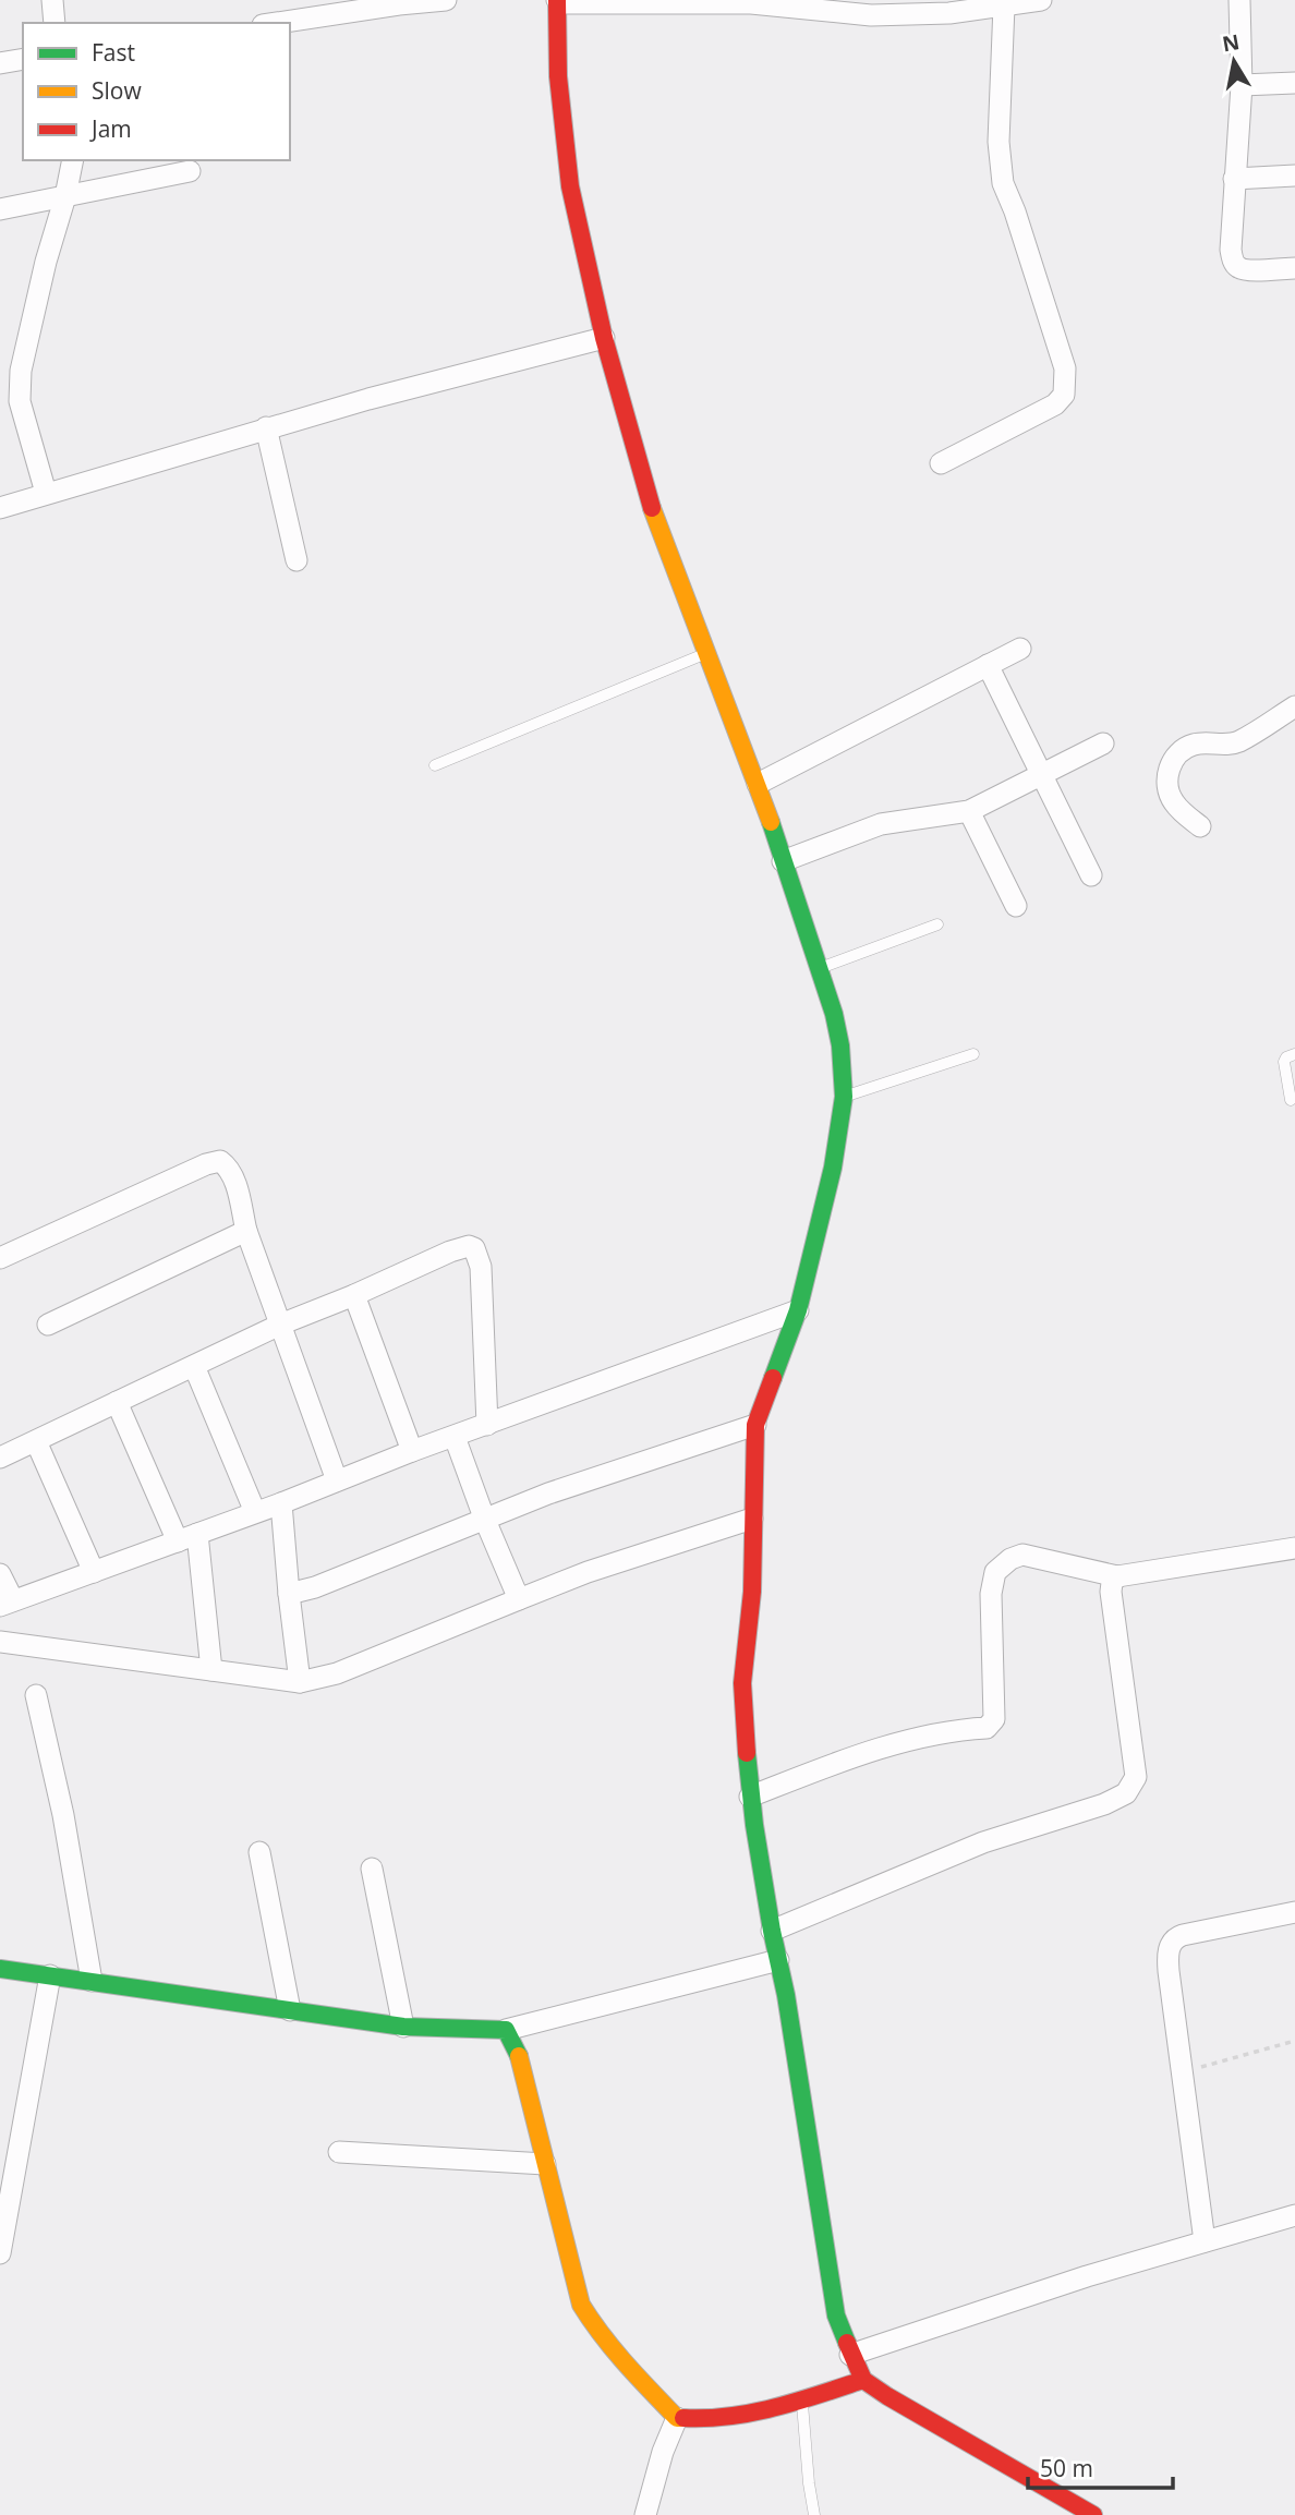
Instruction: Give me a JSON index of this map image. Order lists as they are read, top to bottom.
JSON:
{
  "legend": ["Fast", "Slow", "Jam"],
  "scale_bar": "50 m",
  "north": "top"
}
